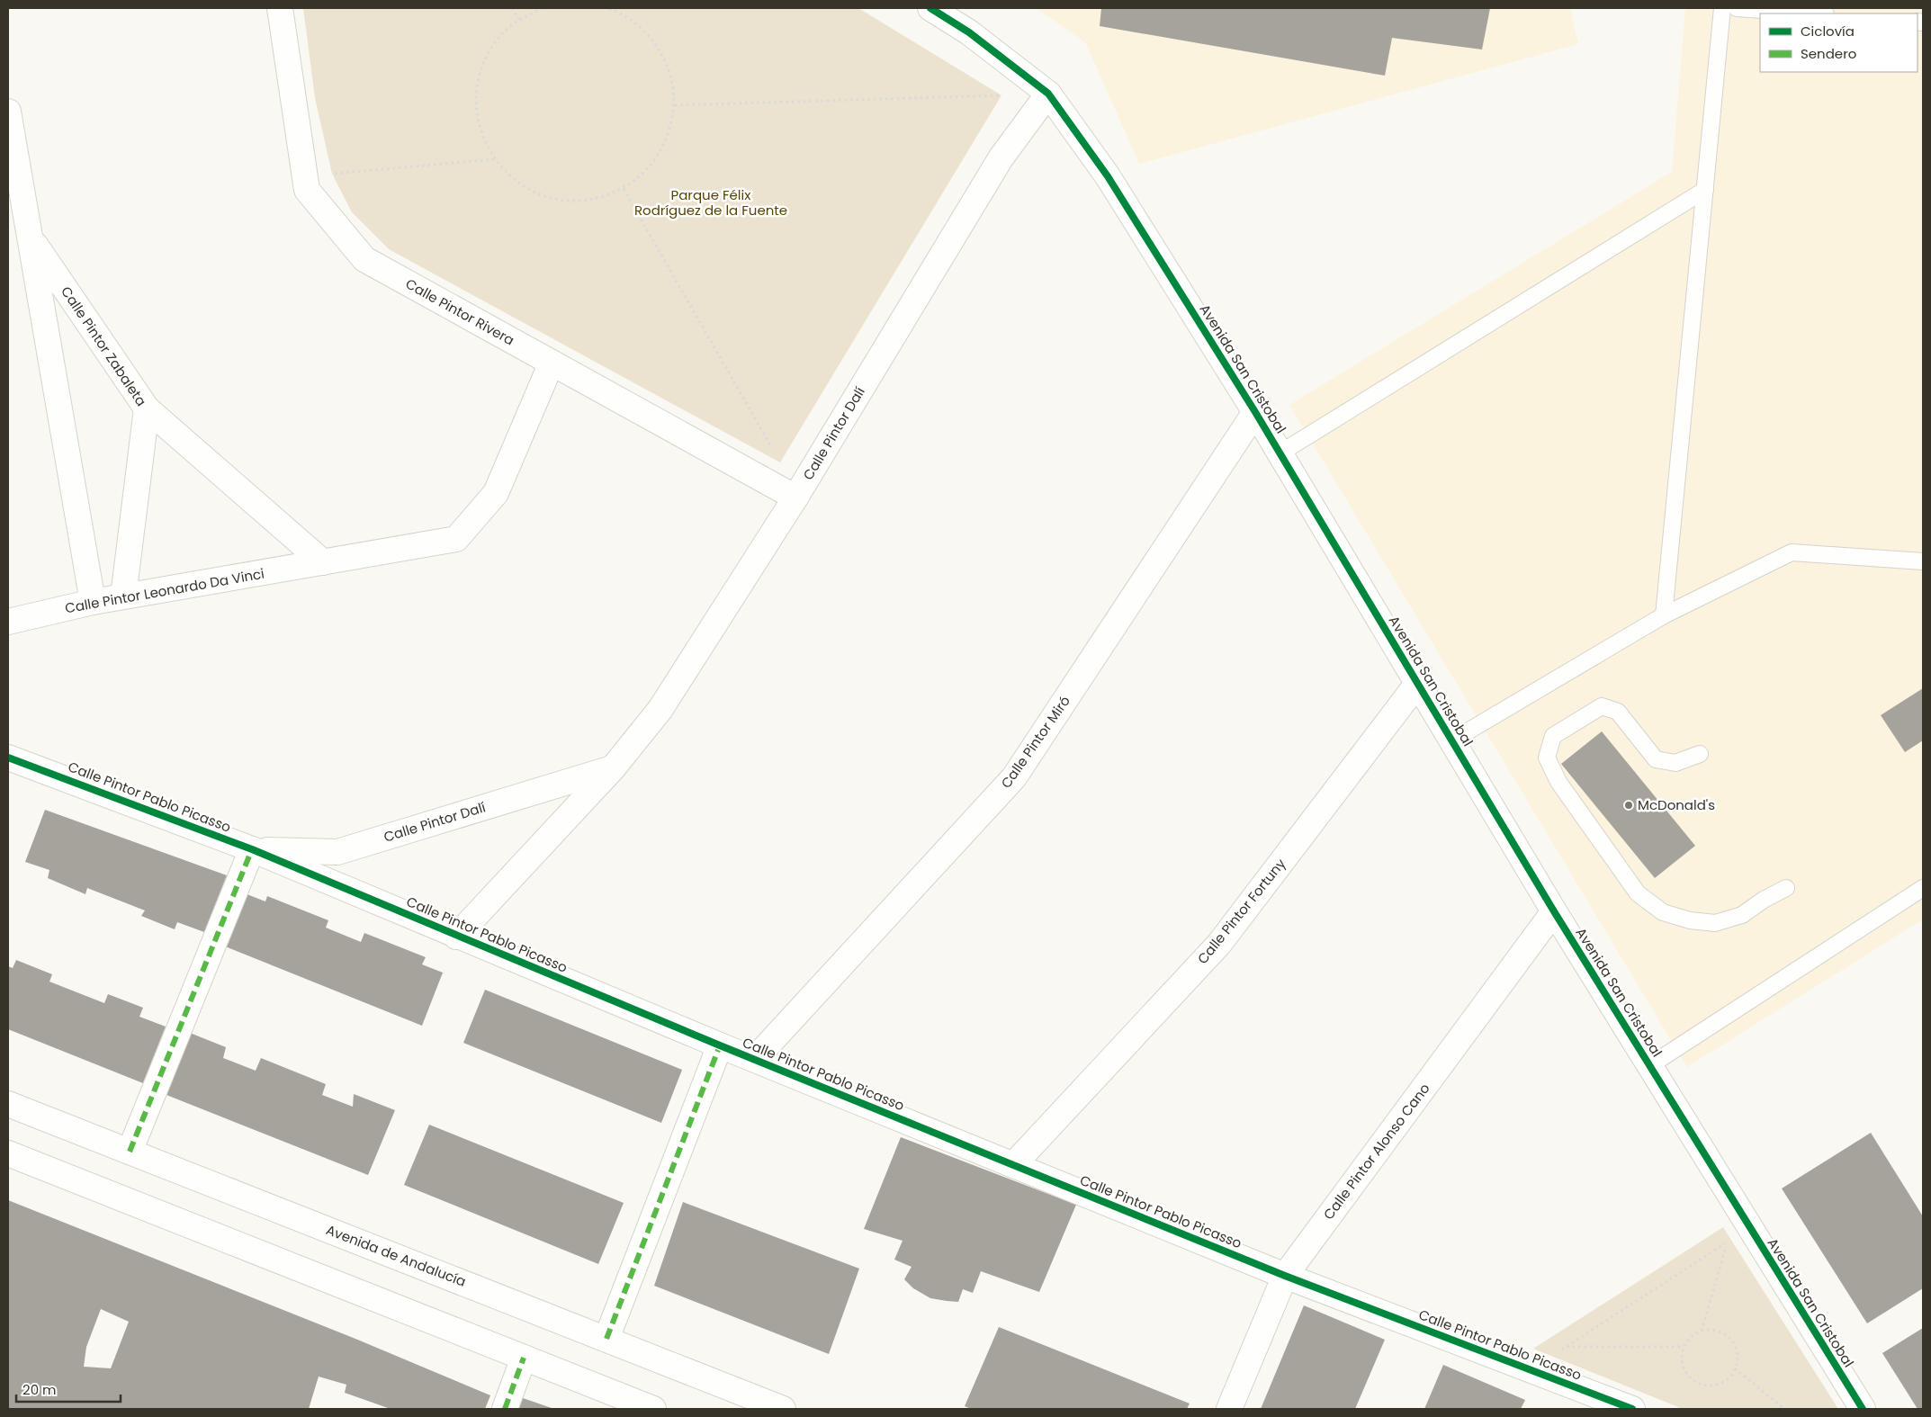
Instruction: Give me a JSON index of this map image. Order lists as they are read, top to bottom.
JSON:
{
  "streets": {
    "street": [
      "Calle Pintor Rivera",
      "Calle Pintor Zabaleta",
      "Avenida San Cristobal",
      "Calle Pintor Dalí",
      "Calle Pintor Leonardo Da Vinci",
      "Calle Pintor Miró",
      "Calle Pintor Pablo Picasso",
      "Calle Pintor Fortuny",
      "Calle Pintor Alonso Cano",
      "Avenida de Andalucía"
    ]
  },
  "crossings": [
    ["Calle Pintor Rivera", "Calle Pintor Dalí"],
    ["Calle Pintor Rivera", "Calle Pintor Leonardo Da Vinci"],
    ["Calle Pintor Zabaleta", "Calle Pintor Leonardo Da Vinci"],
    ["Avenida San Cristobal", "Calle Pintor Dalí"],
    ["Avenida San Cristobal", "Calle Pintor Miró"],
    ["Avenida San Cristobal", "Calle Pintor Fortuny"],
    ["Avenida San Cristobal", "Calle Pintor Alonso Cano"],
    ["Calle Pintor Dalí", "Calle Pintor Pablo Picasso"],
    ["Calle Pintor Miró", "Calle Pintor Pablo Picasso"],
    ["Calle Pintor Pablo Picasso", "Calle Pintor Fortuny"],
    ["Calle Pintor Pablo Picasso", "Calle Pintor Alonso Cano"]
  ],
  "parks": ["Parque Félix Rodríguez de la Fuente"],
  "places": ["McDonald's"],
  "legend": ["Ciclovía", "Sendero"],
  "scale_bar": "20 m"
}
